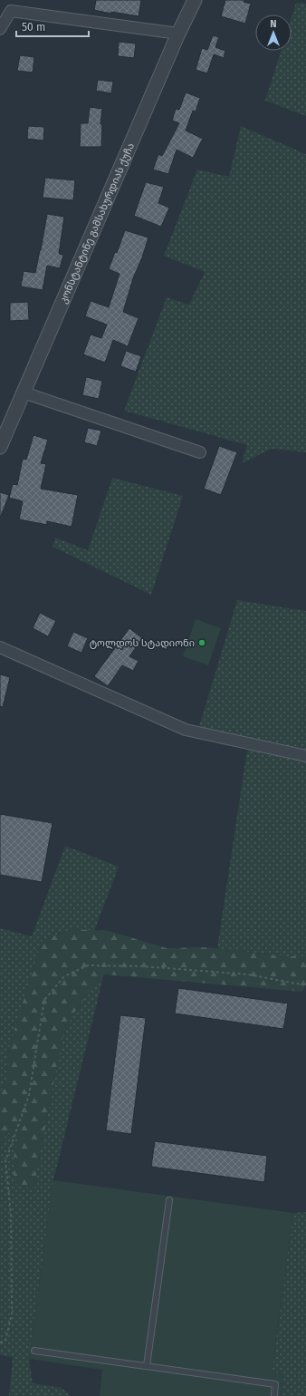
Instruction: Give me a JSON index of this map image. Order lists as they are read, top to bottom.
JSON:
{
  "streets": {
    "street": ["კონსტანტინე გამსახურდიას ქუჩა"]
  },
  "places": ["ტოლდოს სტადიონი"],
  "scale_bar": "50 m",
  "north": "top"
}
